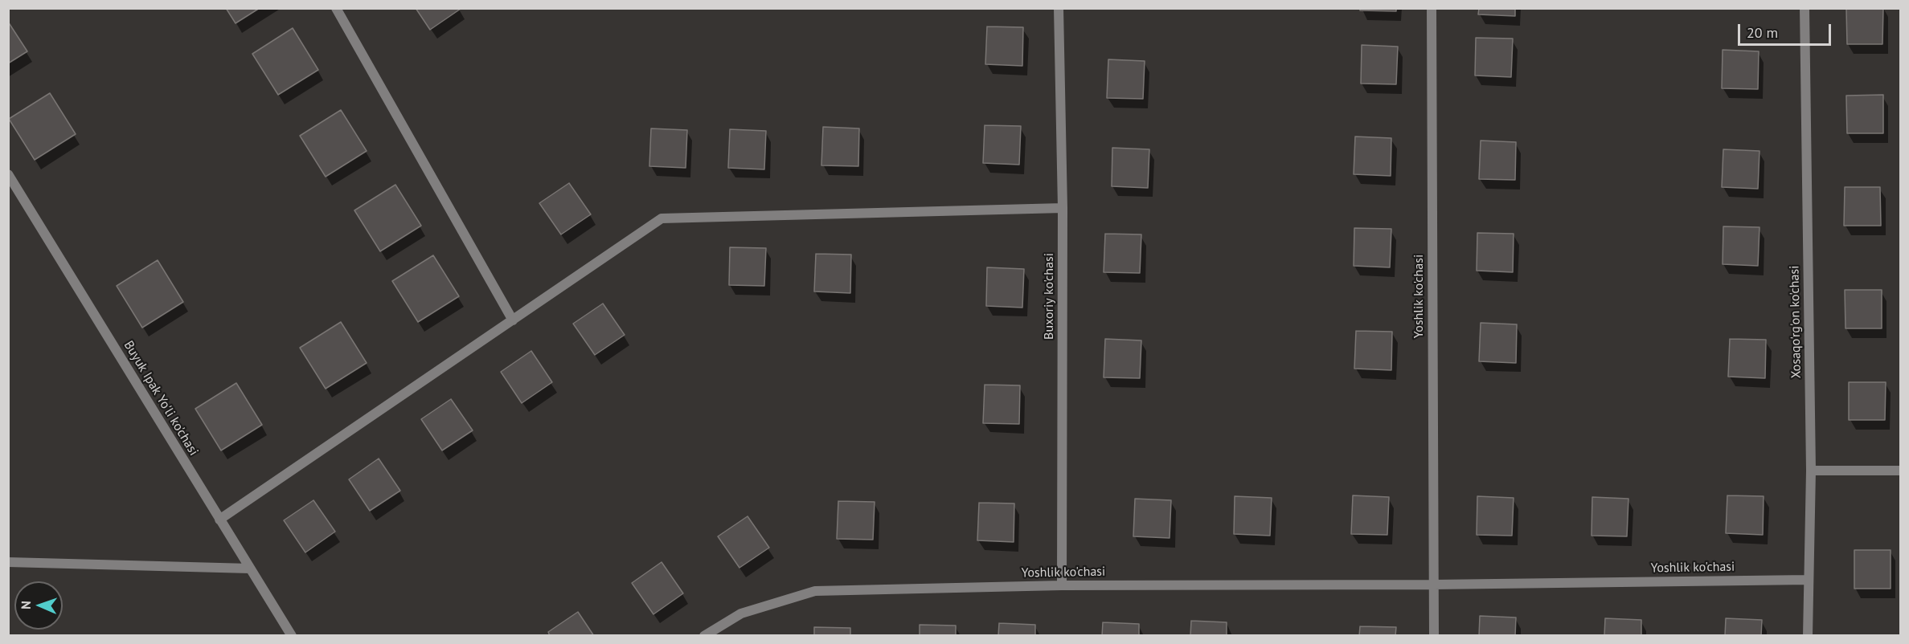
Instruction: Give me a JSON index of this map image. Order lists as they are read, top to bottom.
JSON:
{
  "streets": {
    "street": [
      "Buxoriy ko'chasi",
      "Yoshlik ko'chasi",
      "Xosaqo'rg'on ko'chasi",
      "Buyuk Ipak Yo'li ko'chasi"
    ]
  },
  "crossings": [
    ["Buxoriy ko'chasi", "Yoshlik ko'chasi"],
    ["Yoshlik ko'chasi", "Xosaqo'rg'on ko'chasi"]
  ],
  "scale_bar": "20 m",
  "north": "left"
}
